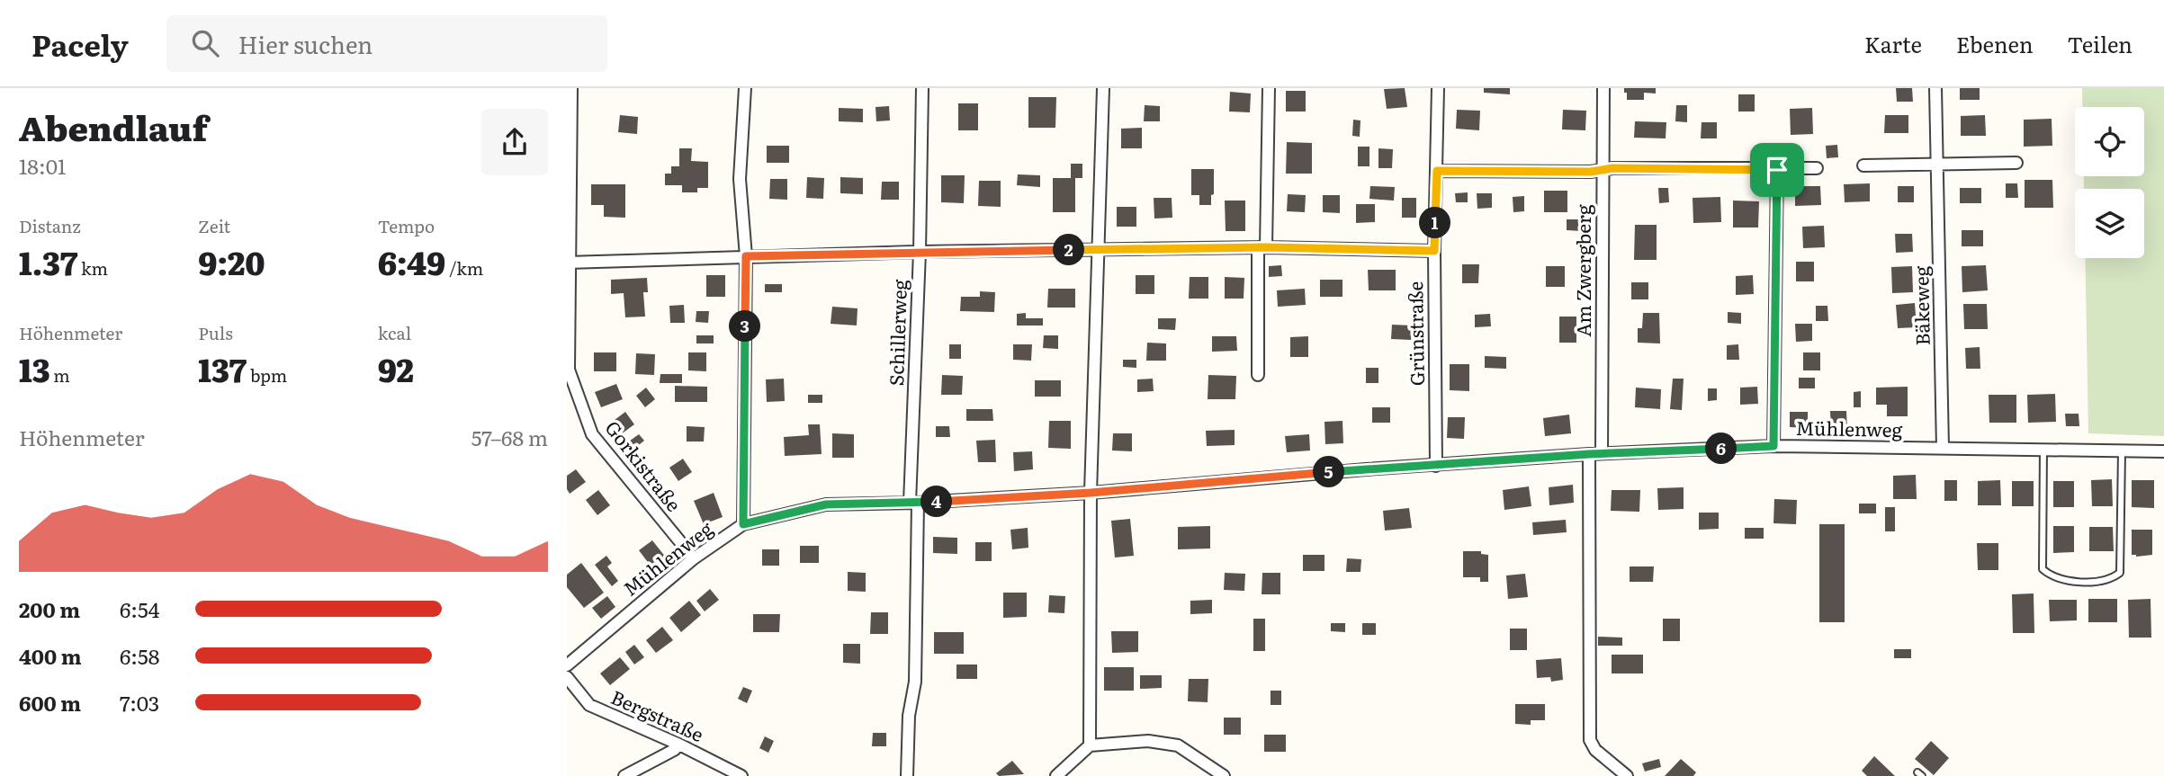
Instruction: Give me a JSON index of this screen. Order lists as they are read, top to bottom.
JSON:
{
  "streets": {
    "street": [
      "Am Zwergberg",
      "Bäkeweg",
      "Schillerweg",
      "Grünstraße",
      "Mühlenweg",
      "Gorkistraße",
      "Bergstraße"
    ]
  },
  "crossings": [
    ["Am Zwergberg", "Mühlenweg"],
    ["Bäkeweg", "Mühlenweg"],
    ["Schillerweg", "Mühlenweg"],
    ["Grünstraße", "Mühlenweg"],
    ["Mühlenweg", "Gorkistraße"]
  ],
  "page": {
    "header": "Pacely",
    "search": "Hier suchen",
    "nav": ["Karte", "Ebenen", "Teilen"],
    "heading": ["Abendlauf", "18:01"],
    "stats": [
      ["Distanz", "1.37 km"],
      ["Zeit", "9:20"],
      ["Tempo", "6:49 /km"],
      ["Höhenmeter", "13 m"],
      ["Puls", "137 bpm"],
      ["kcal", "92"]
    ],
    "pins": [
      "1",
      "2",
      "3",
      "6",
      "5",
      "4"
    ],
    "chart": ["Höhenmeter", "57–68 m"],
    "list": [
      {
        "name": "200 m",
        "note": "6:54"
      },
      {
        "name": "400 m",
        "note": "6:58"
      },
      {
        "name": "600 m",
        "note": "7:03"
      }
    ]
  }
}
